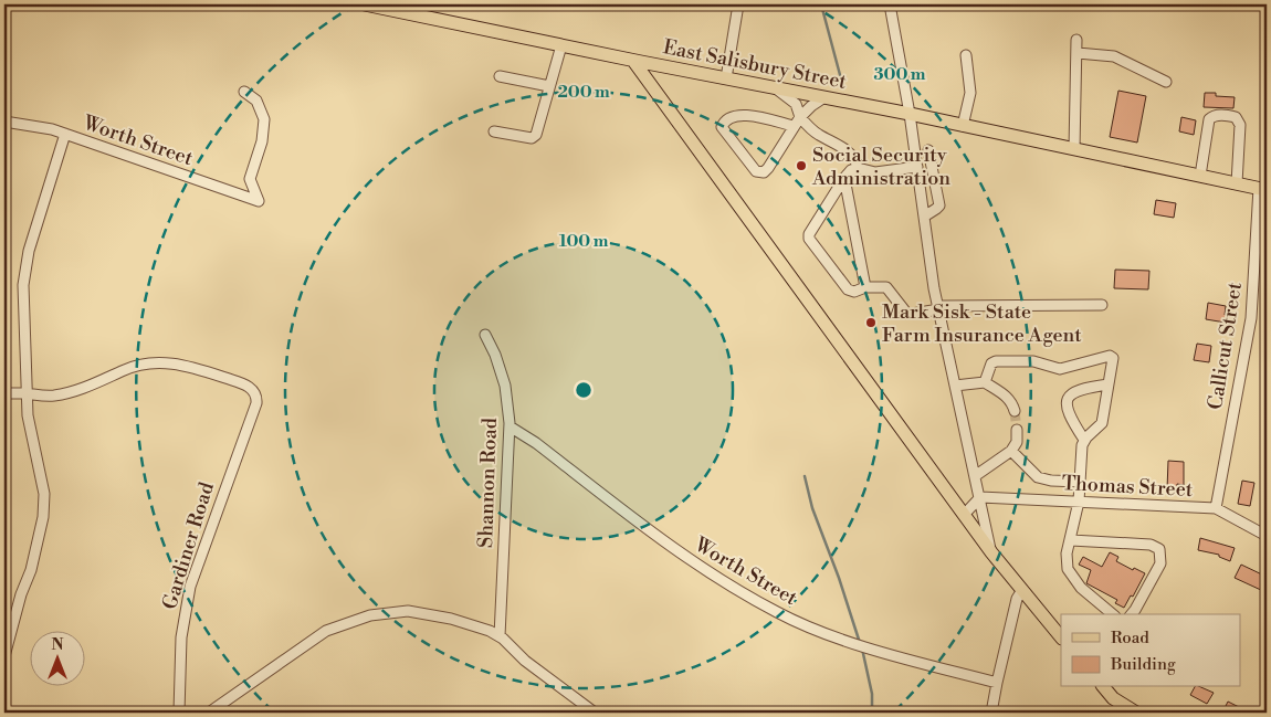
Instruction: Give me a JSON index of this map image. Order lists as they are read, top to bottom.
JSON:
{
  "streets": {
    "main road": ["East Salisbury Street"],
    "street": [
      "Worth Street",
      "Callicut Street",
      "Shannon Road",
      "Thomas Street",
      "Gardiner Road"
    ]
  },
  "crossings": [
    ["East Salisbury Street", "Callicut Street"],
    ["Worth Street", "Shannon Road"],
    ["Callicut Street", "Thomas Street"]
  ],
  "places": ["Social Security Administration", "Mark Sisk - State Farm Insurance Agent"],
  "legend": ["Road", "Building"],
  "north": "top",
  "rings": ["300 m", "200 m", "100 m"]
}
